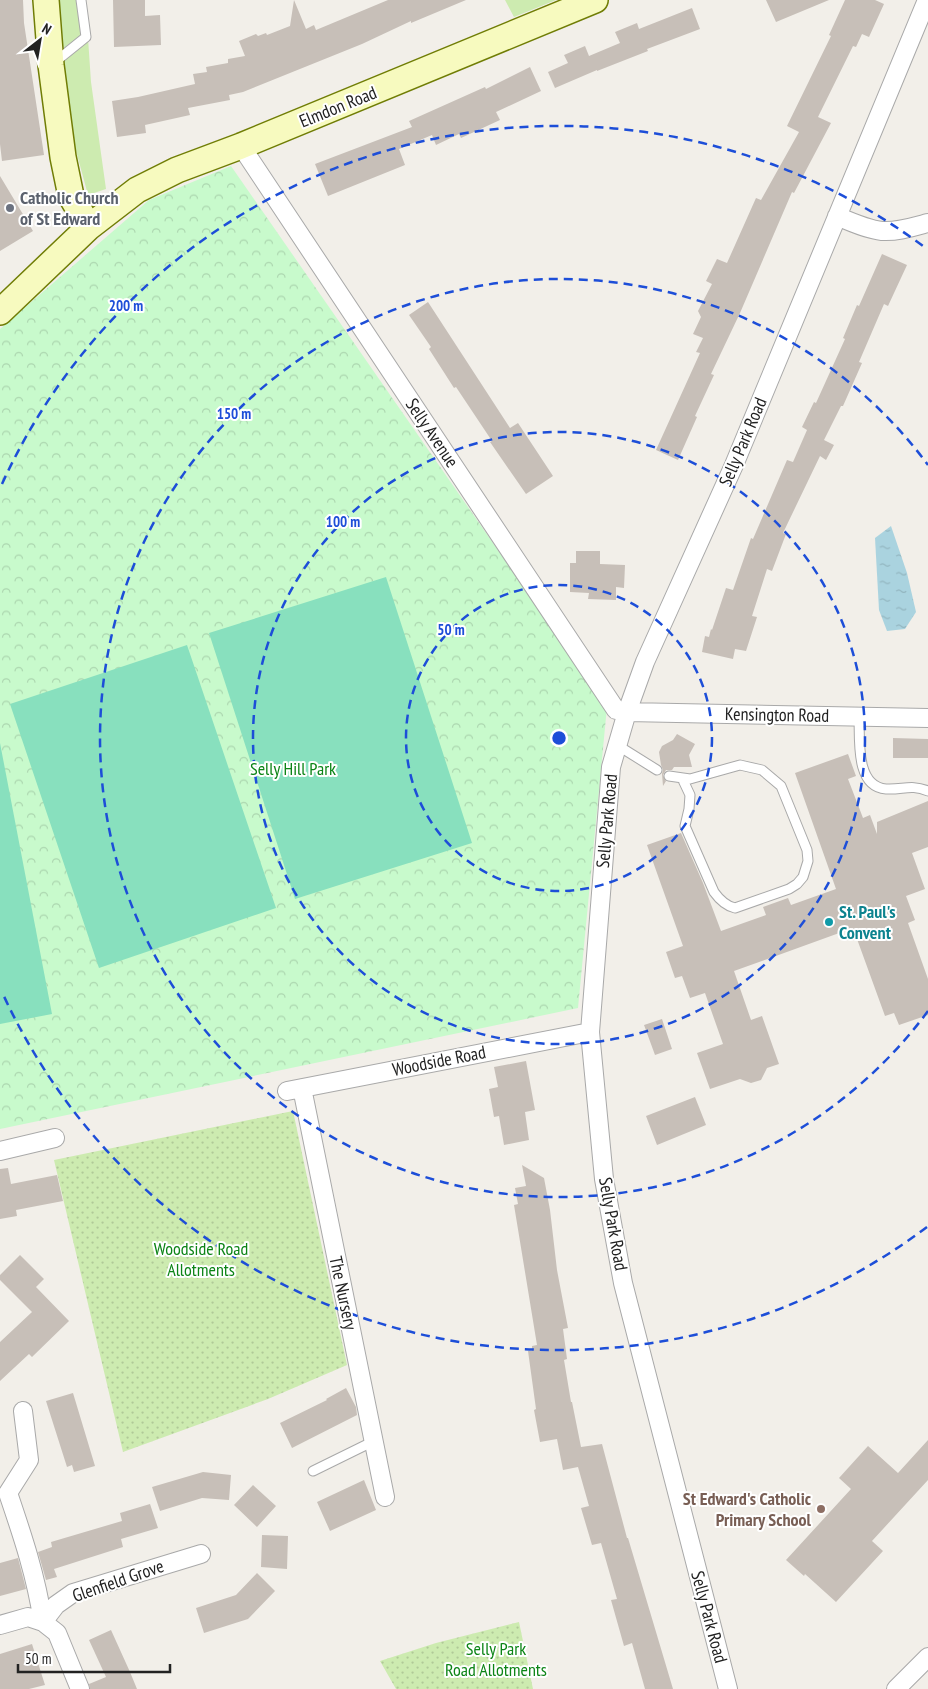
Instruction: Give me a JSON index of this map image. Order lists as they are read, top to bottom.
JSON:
{
  "streets": {
    "street": [
      "Elmdon Road",
      "Selly Avenue",
      "Selly Park Road",
      "Kensington Road",
      "Woodside Road",
      "The Nursery",
      "Glenfield Grove"
    ]
  },
  "crossings": [
    ["Elmdon Road", "Selly Avenue"],
    ["Selly Avenue", "Selly Park Road"],
    ["Selly Avenue", "Kensington Road"],
    ["Selly Park Road", "Kensington Road"],
    ["Selly Park Road", "Woodside Road"],
    ["Woodside Road", "The Nursery"]
  ],
  "parks": ["Selly Hill Park", "Woodside Road Allotments", "Selly Park Road Allotments"],
  "places": ["Catholic Church of St Edward", "St. Paul's Convent", "St Edward's Catholic Primary School"],
  "scale_bar": "50 m",
  "north": "top right",
  "rings": [
    "200 m",
    "150 m",
    "100 m",
    "50 m"
  ]
}
